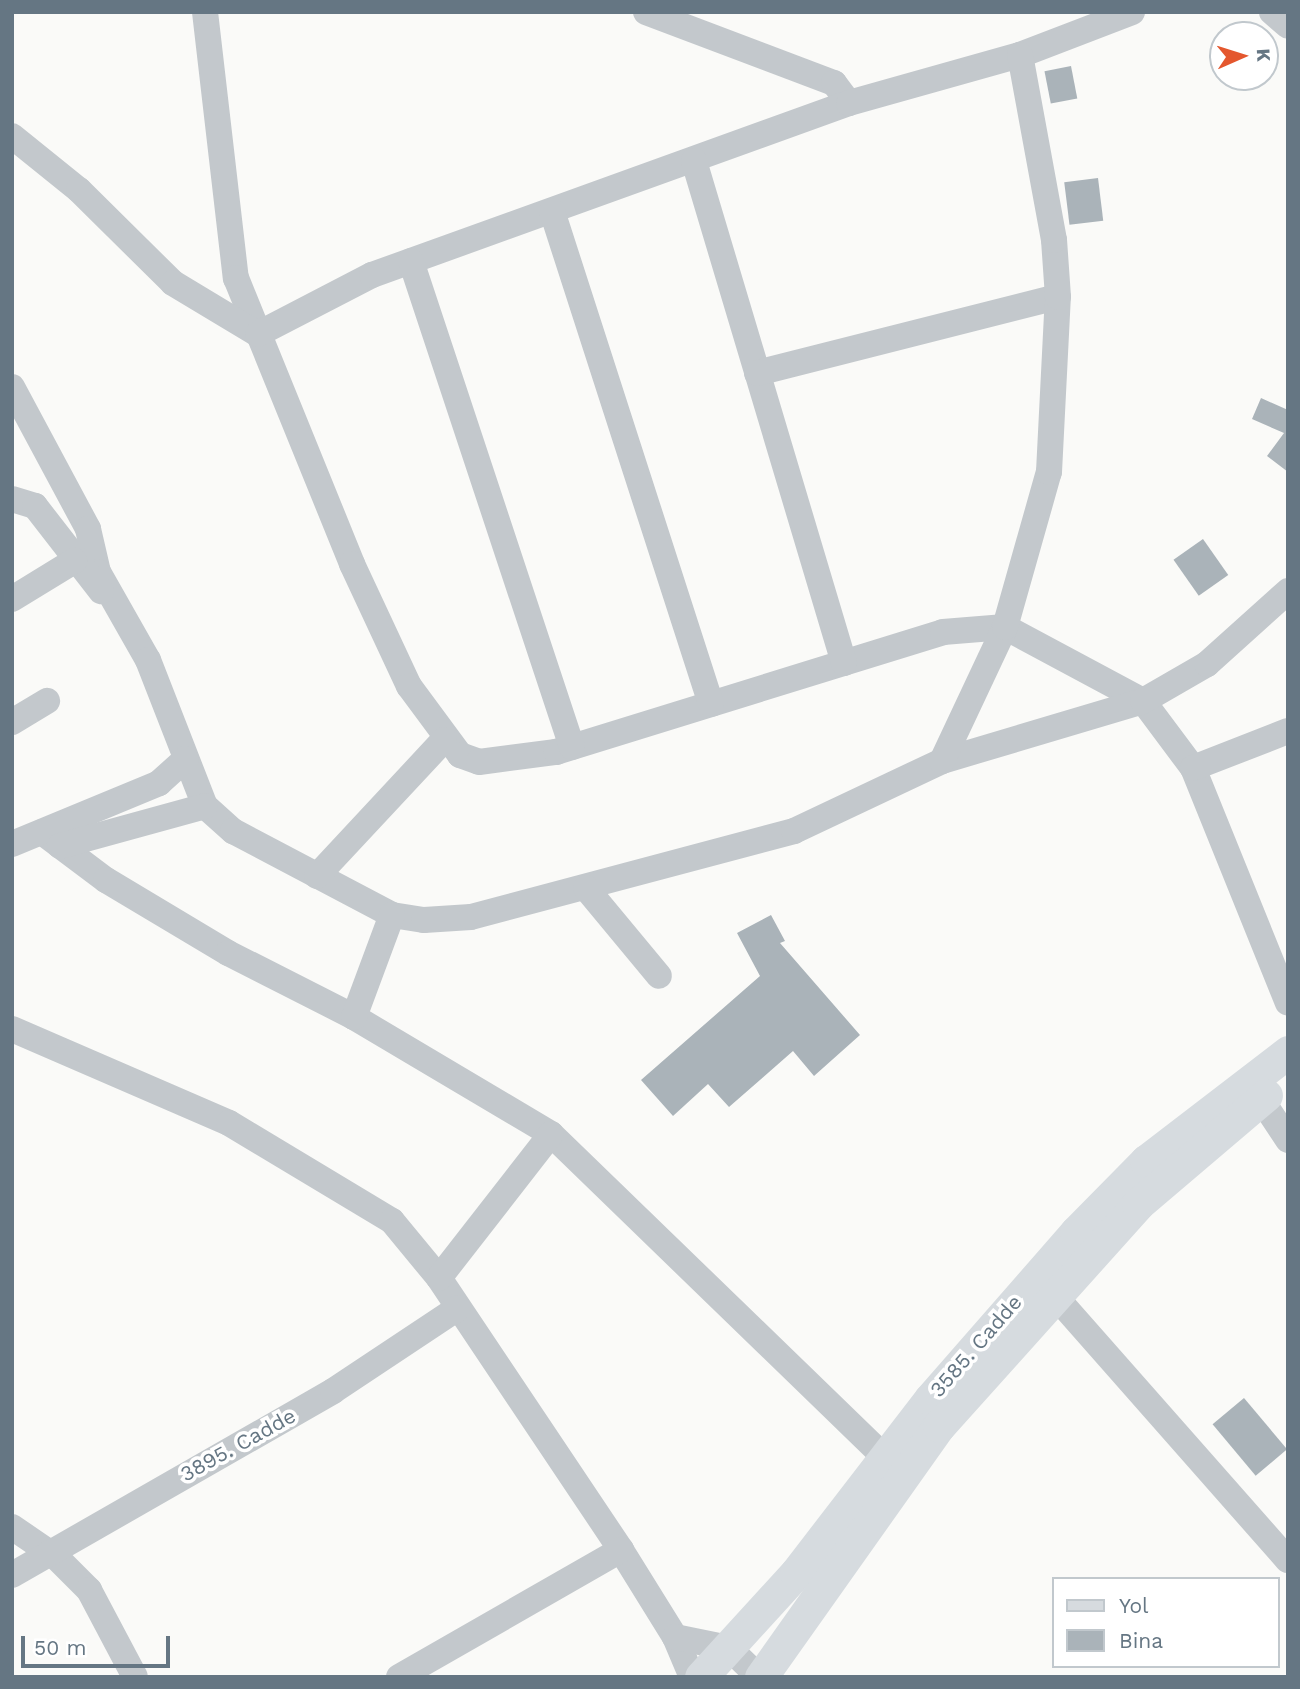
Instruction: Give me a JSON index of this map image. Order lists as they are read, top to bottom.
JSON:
{
  "streets": {
    "main road": ["3585. Cadde"],
    "street": ["3895. Cadde"]
  },
  "legend": ["Yol", "Bina"],
  "scale_bar": "50 m",
  "north": "right"
}
